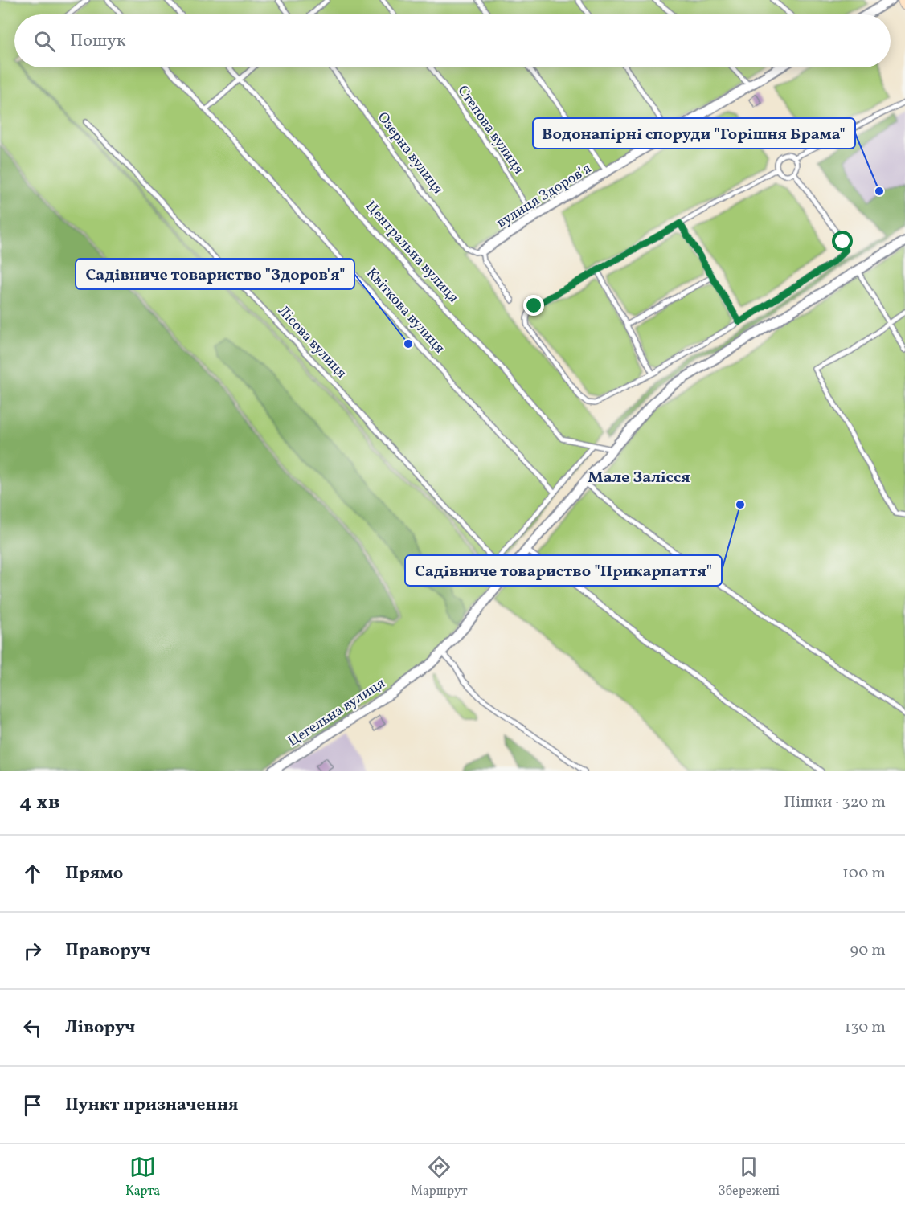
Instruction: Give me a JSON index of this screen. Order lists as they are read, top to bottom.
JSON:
{
  "streets": {
    "street": ["вулиця Здоровʼя", "Цегельна вулиця"],
    "lane": [
      "Степова вулиця",
      "Озерна вулиця",
      "Центральна вулиця",
      "Квіткова вулиця",
      "Лісова вулиця"
    ]
  },
  "crossings": [
    ["Степова вулиця", "вулиця Здоровʼя"],
    ["Озерна вулиця", "вулиця Здоровʼя"],
    ["Центральна вулиця", "Цегельна вулиця"],
    ["Квіткова вулиця", "Лісова вулиця"]
  ],
  "districts": ["Мале Залісся"],
  "places": ["Водонапірні споруди \"Горішня Брама\"", "Садівниче товариство \"Здоров'я\"", "Садівниче товариство \"Прикарпаття\""],
  "page": {
    "search": "Пошук",
    "heading": ["4 хв", "Пішки · 320 m"],
    "list": [
      ["Прямо", "100 m"],
      ["Праворуч", "90 m"],
      ["Ліворуч", "130 m"],
      "Пункт призначення"
    ],
    "nav": ["Карта", "Маршрут", "Збережені"]
  }
}
